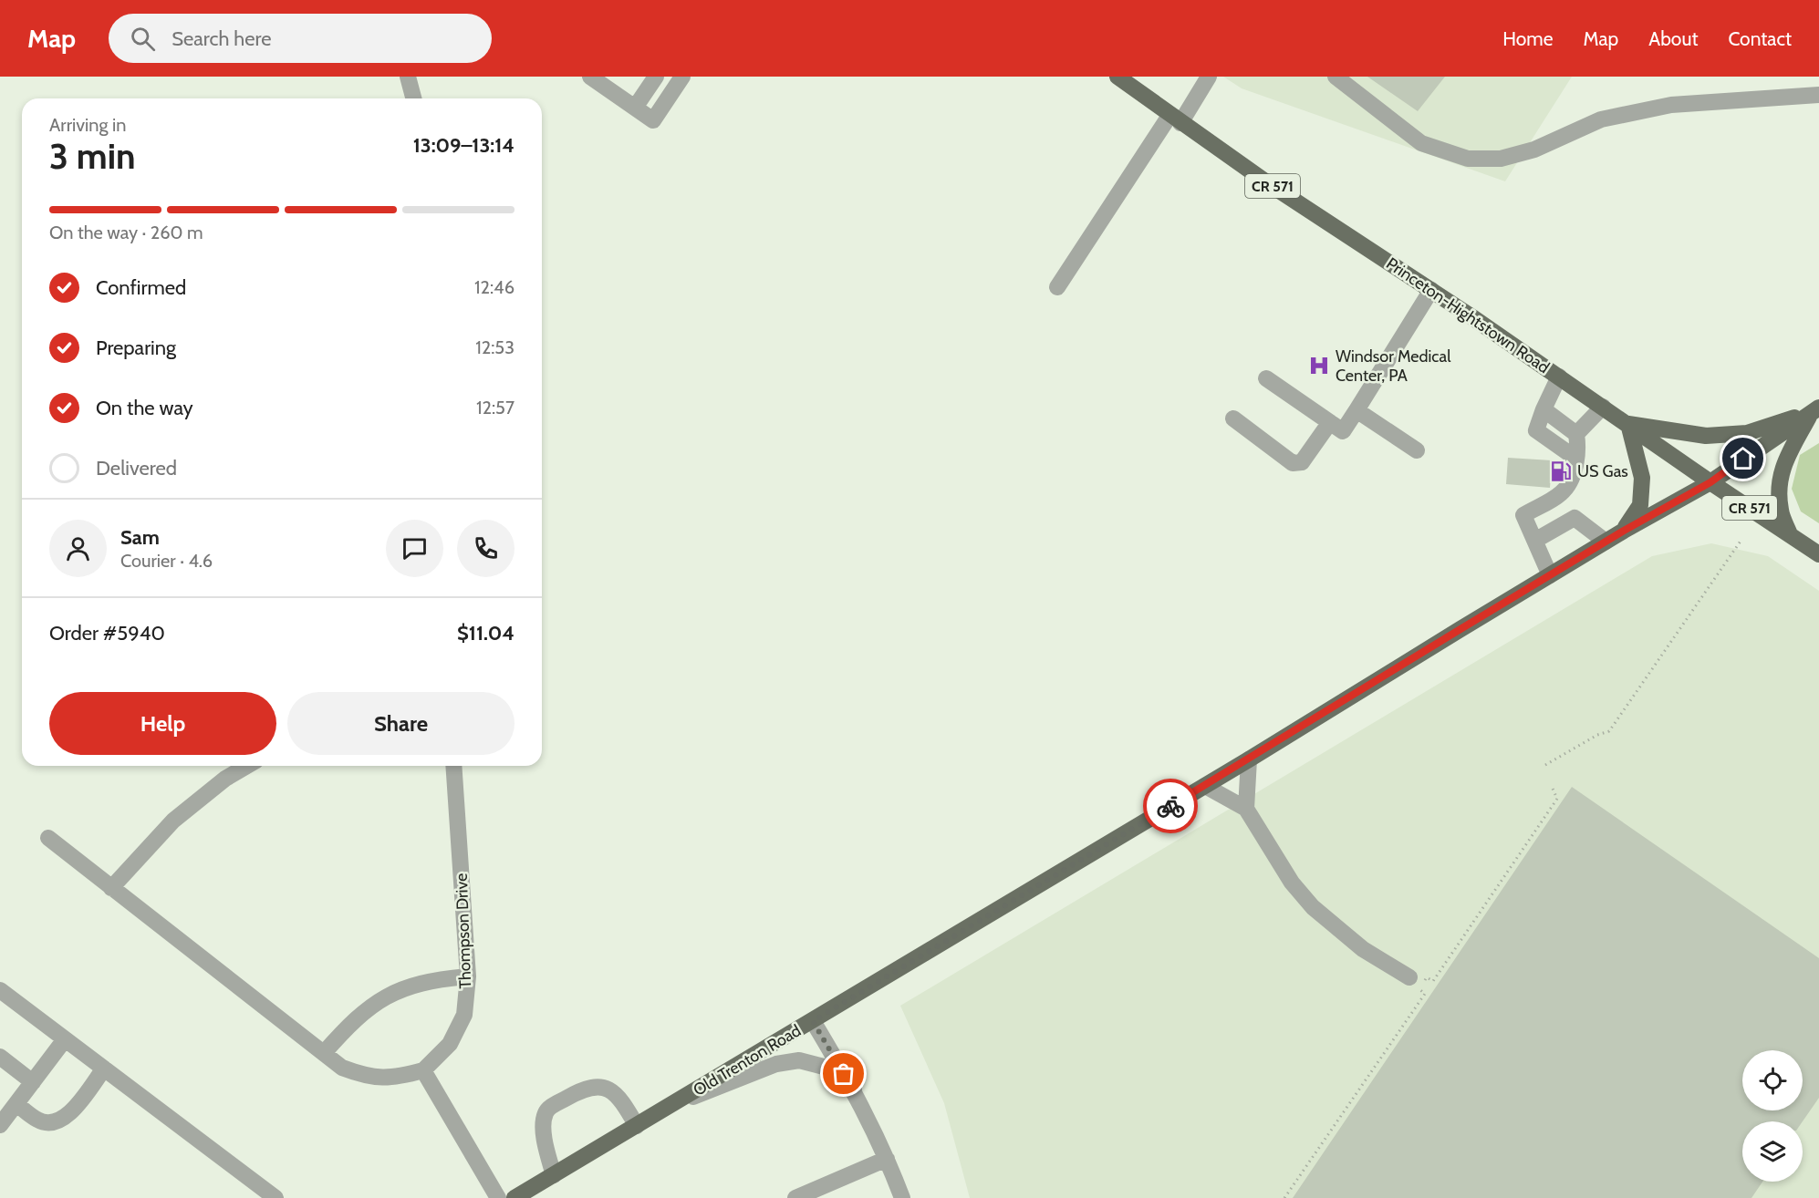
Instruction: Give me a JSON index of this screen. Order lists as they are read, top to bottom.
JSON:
{
  "streets": {
    "main road": ["CR 571", "Princeton-Hightstown Road", "Old Trenton Road"],
    "street": ["Thompson Drive"]
  },
  "crossings": [
    ["Princeton-Hightstown Road", "Old Trenton Road"]
  ],
  "places": {
    "hospital": ["Windsor Medical Center, PA"],
    "fuel station": ["US Gas"]
  },
  "page": {
    "header": "Map",
    "search": "Search here",
    "nav": [
      "Home",
      "Map",
      "About",
      "Contact"
    ],
    "heading": ["3 min", "Arriving in", "13:09–13:14"],
    "panel": [
      "Sam",
      "Courier · 4.6",
      "Order #5940",
      "$11.04"
    ],
    "bar": "On the way · 260 m",
    "list": [
      ["Confirmed", "12:46"],
      ["Preparing", "12:53"],
      ["On the way", "12:57"],
      "Delivered"
    ],
    "buttons": ["Help", "Share"]
  }
}
